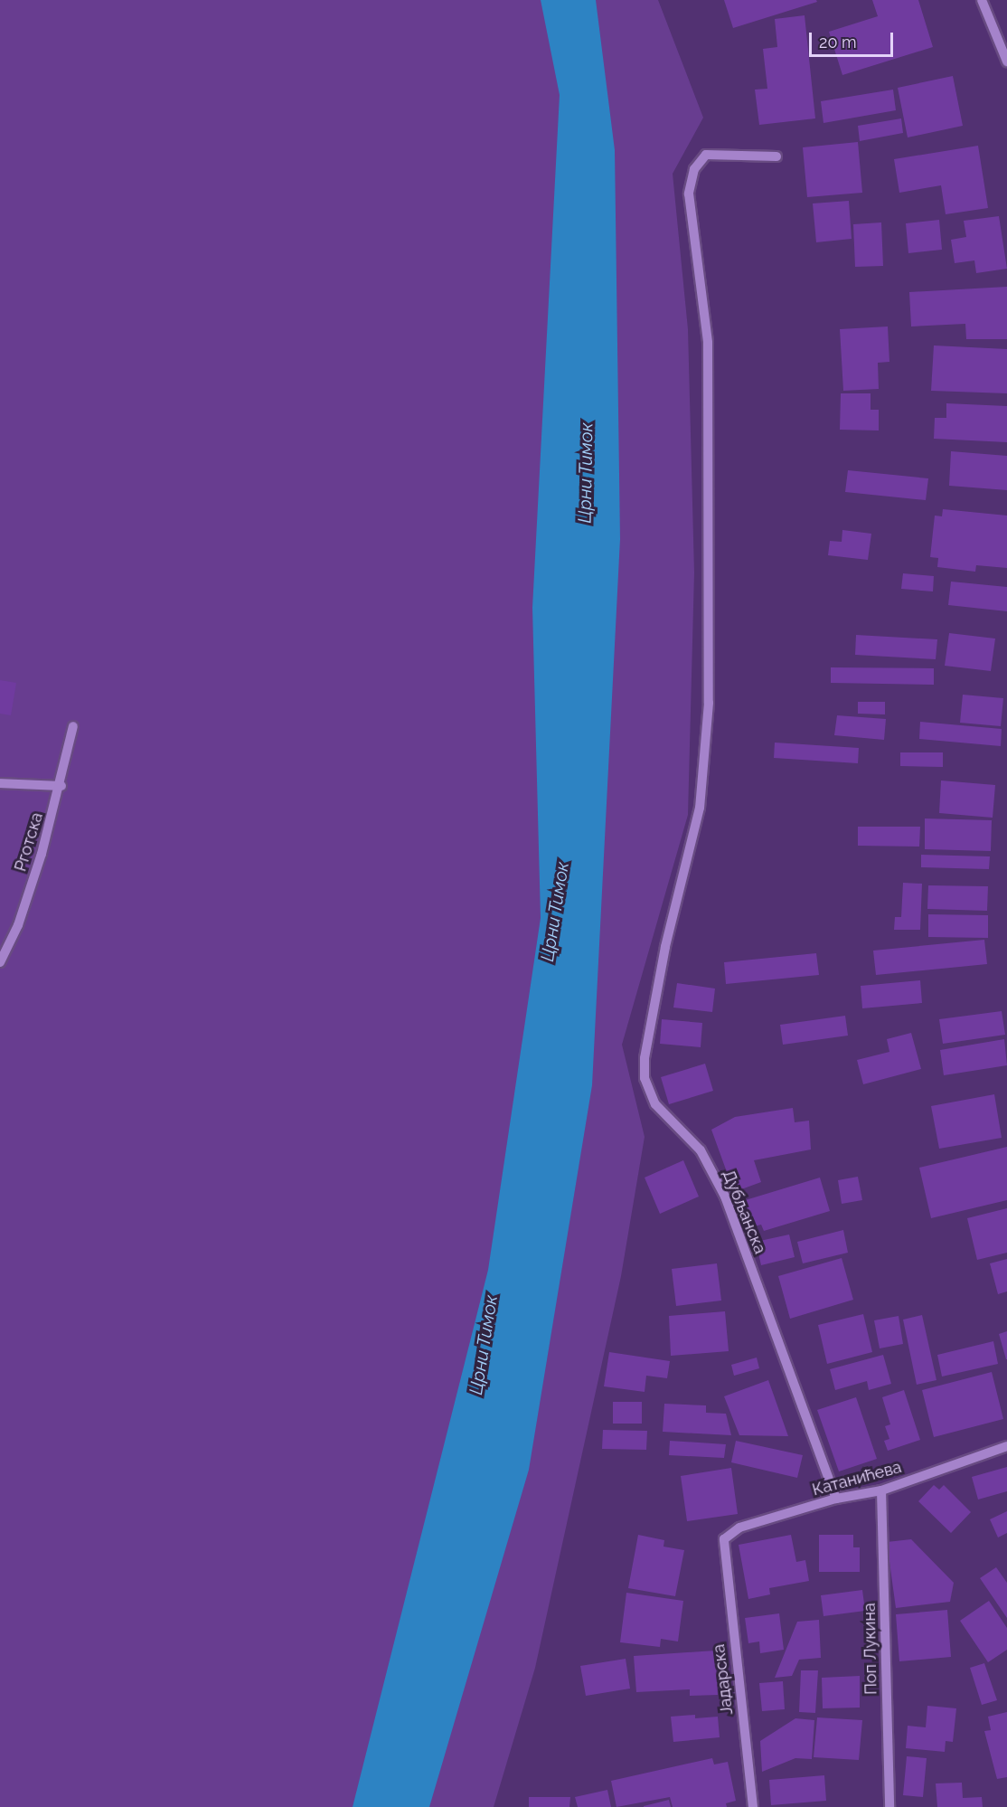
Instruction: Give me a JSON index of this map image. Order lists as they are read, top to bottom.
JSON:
{
  "streets": {
    "street": [
      "Рготска",
      "Дубљанска",
      "Катанићева",
      "Поп Лукина",
      "Јадарска"
    ]
  },
  "crossings": [
    ["Дубљанска", "Катанићева"],
    ["Катанићева", "Поп Лукина"],
    ["Катанићева", "Јадарска"]
  ],
  "water": ["Црни Тимок"],
  "scale_bar": "20 m"
}
